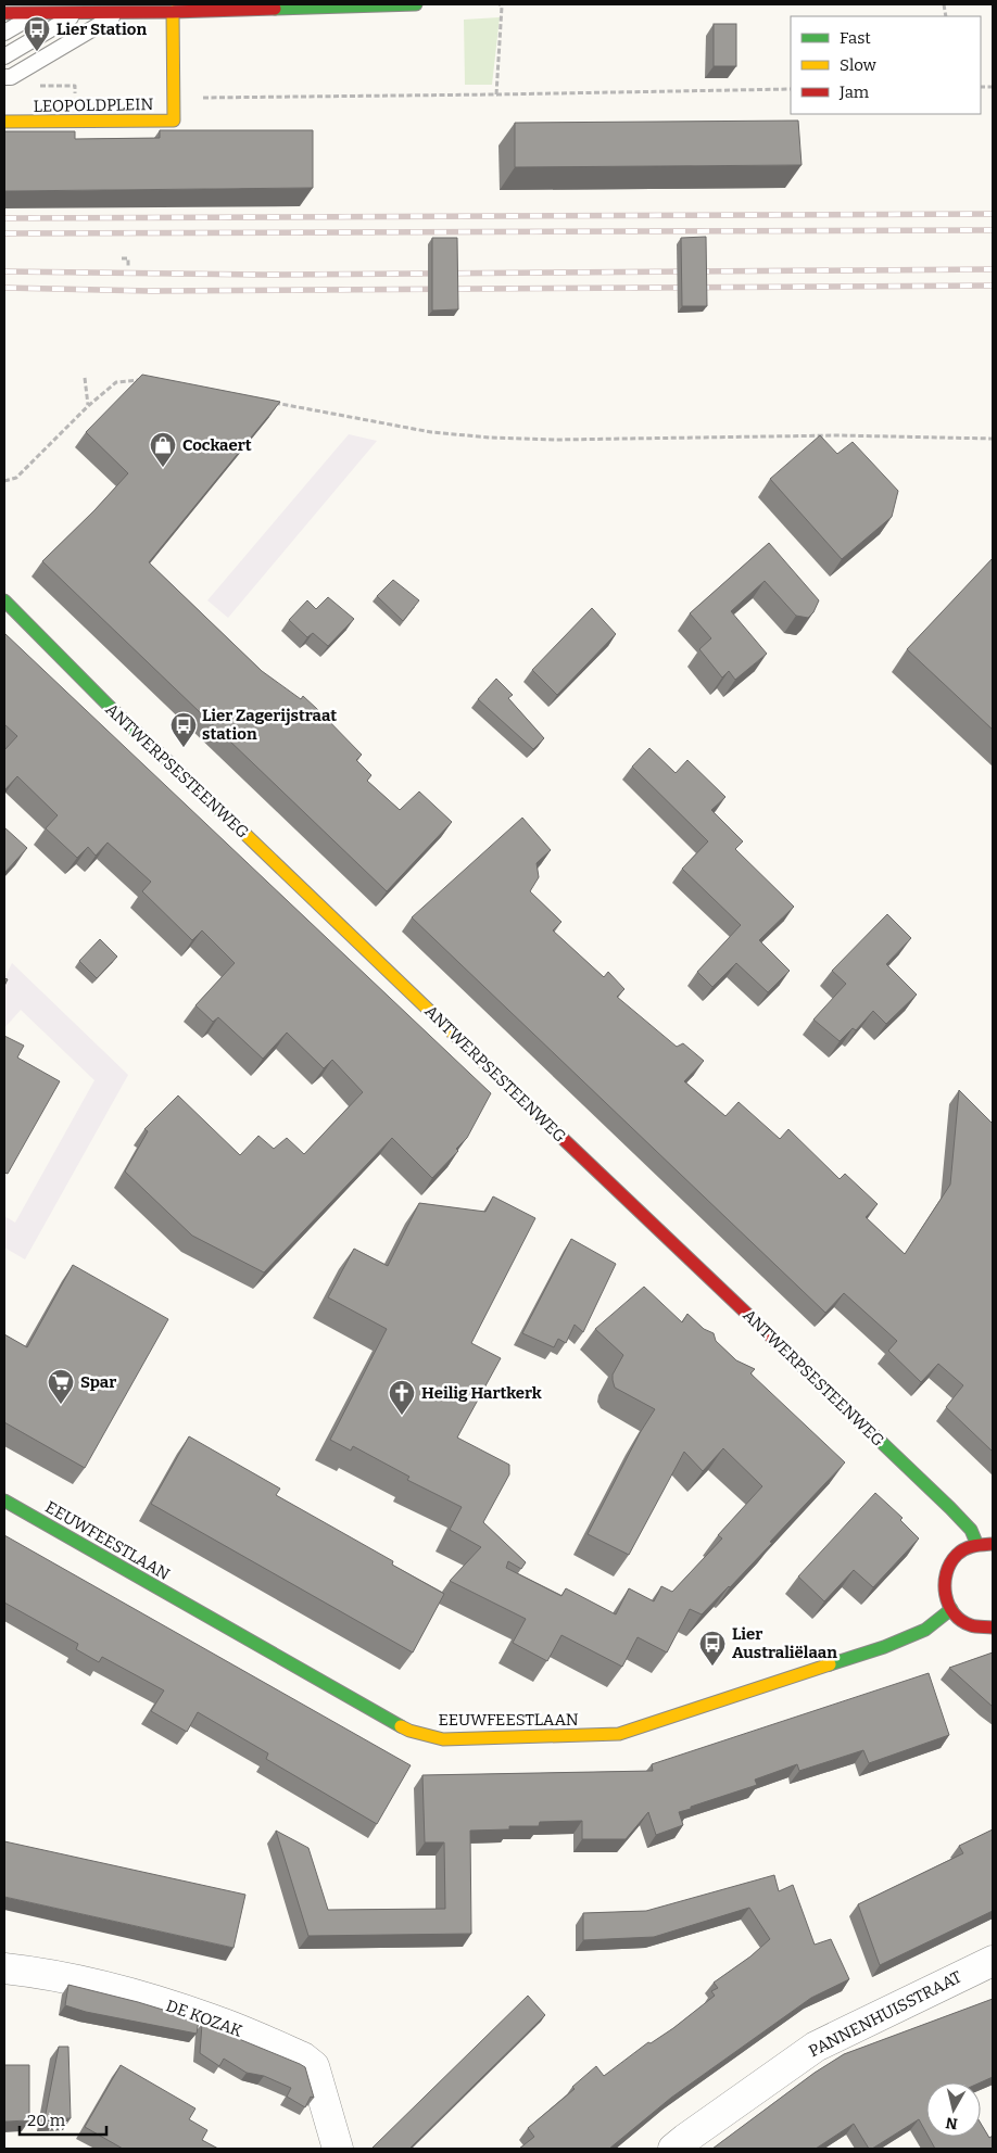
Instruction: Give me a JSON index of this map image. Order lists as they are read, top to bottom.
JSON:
{
  "streets": {
    "street": [
      "LEOPOLDPLEIN",
      "ANTWERPSESTEENWEG",
      "EEUWFEESTLAAN",
      "PANNENHUISSTRAAT",
      "DE KOZAK"
    ]
  },
  "places": {
    "bus stop": ["Lier Station", "Lier Zagerijstraat station", "Lier Australiëlaan"],
    "shop": ["Cockaert"],
    "supermarket": ["Spar"],
    "church": ["Heilig Hartkerk"]
  },
  "legend": ["Fast", "Slow", "Jam"],
  "scale_bar": "20 m",
  "north": "bottom"
}
